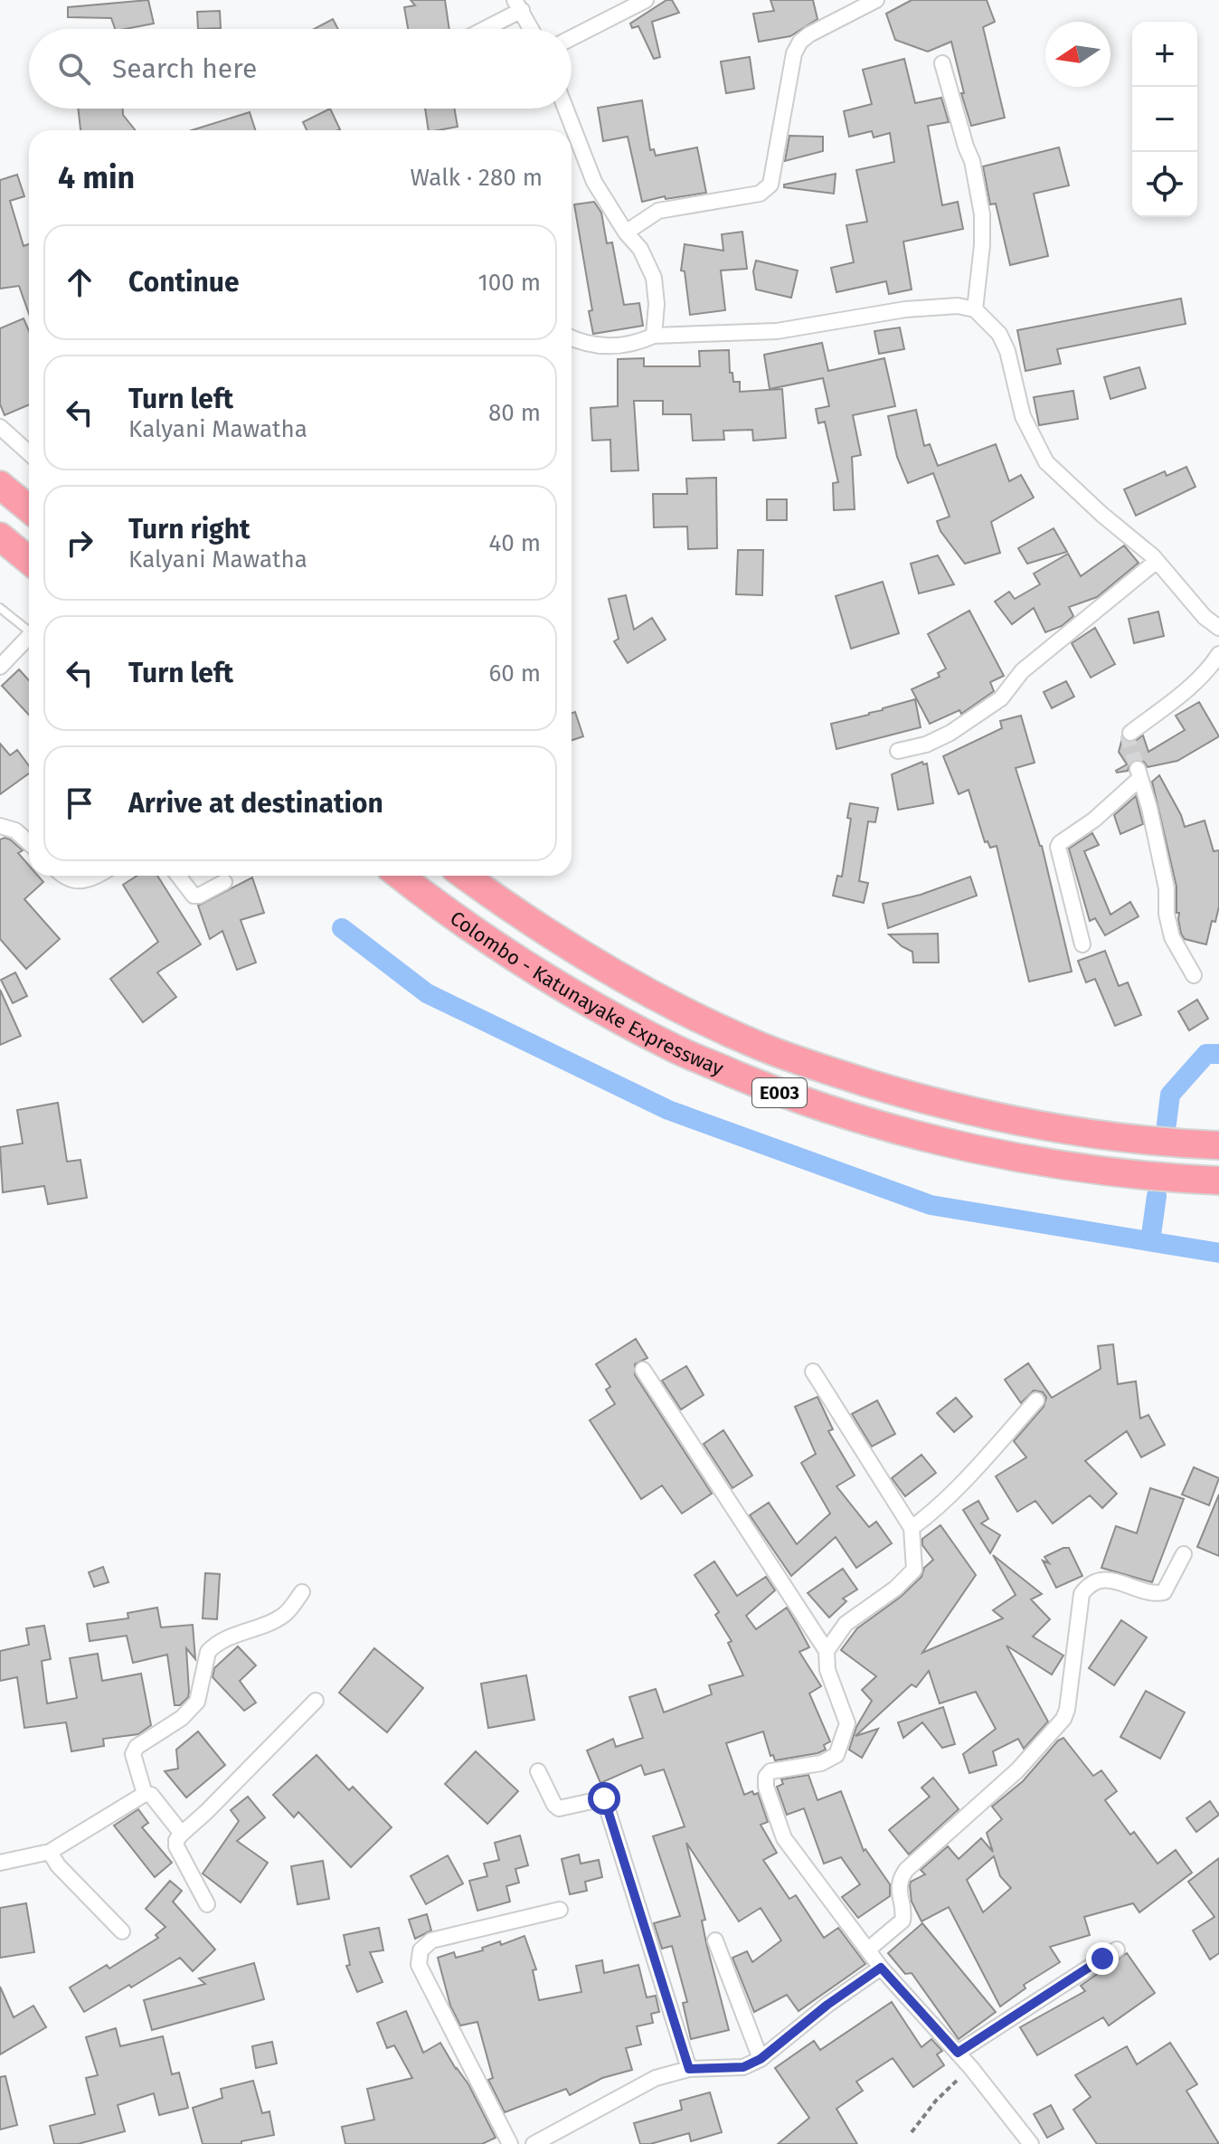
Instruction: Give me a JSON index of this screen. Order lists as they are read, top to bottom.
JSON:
{
  "streets": {
    "highway": ["Colombo - Katunayake Expressway", "E003"]
  },
  "north": "left",
  "page": {
    "map_buttons": ["+", "−"],
    "search": "Search here",
    "heading": ["4 min", "Walk · 280 m"],
    "list": [
      ["Continue", "100 m"],
      ["Turn left", "Kalyani Mawatha", "80 m"],
      ["Turn right", "Kalyani Mawatha", "40 m"],
      ["Turn left", "60 m"],
      "Arrive at destination"
    ]
  }
}
